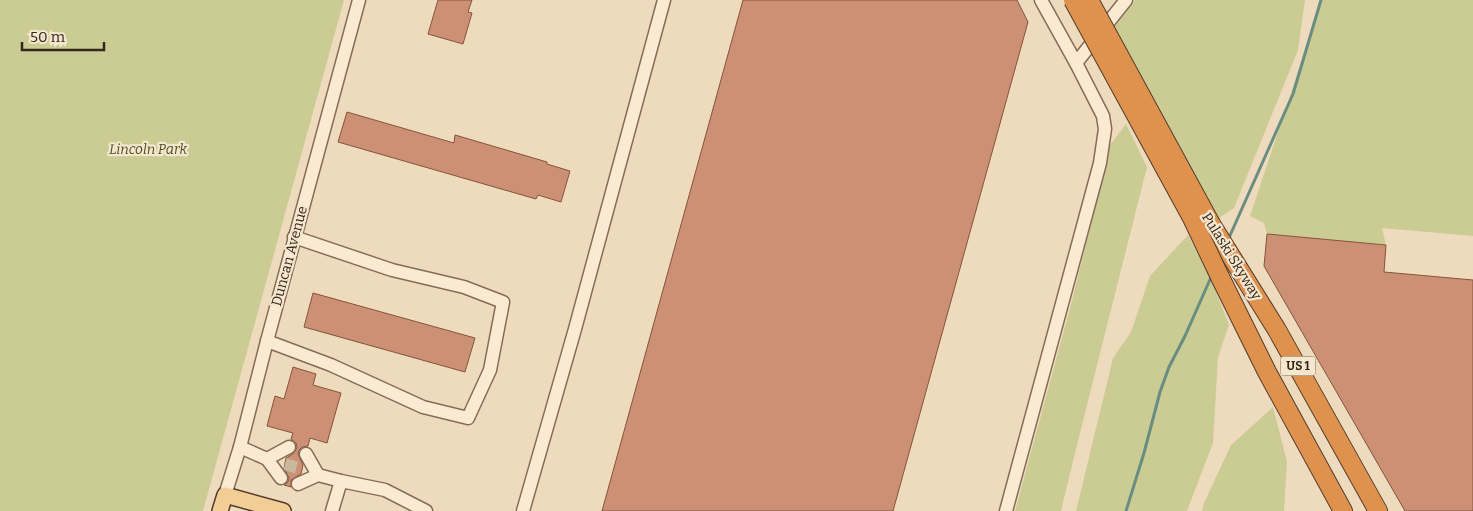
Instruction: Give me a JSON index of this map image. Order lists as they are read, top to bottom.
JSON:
{
  "streets": {
    "highway": ["Pulaski Skyway", "US 1"],
    "main road": ["Duncan Avenue"]
  },
  "parks": ["Lincoln Park"],
  "scale_bar": "50 m"
}
